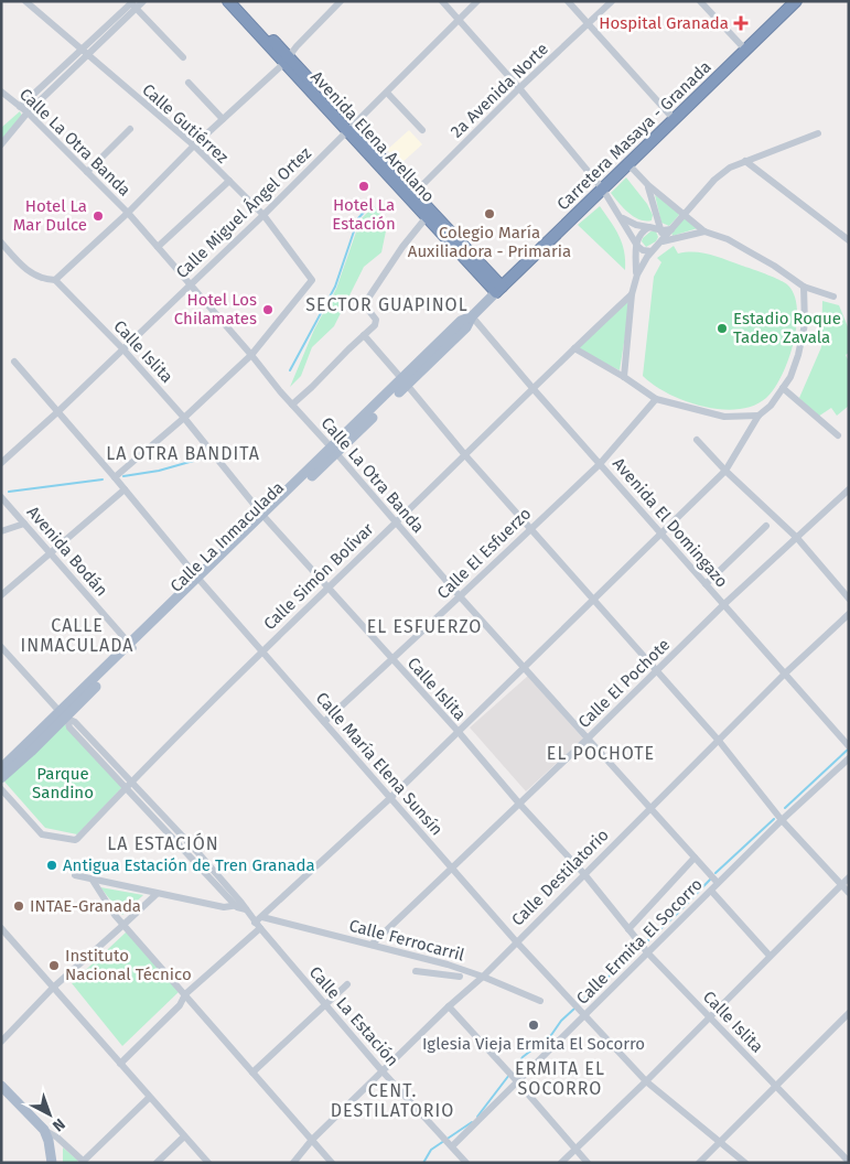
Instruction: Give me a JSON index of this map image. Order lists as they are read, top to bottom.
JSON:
{
  "streets": {
    "highway": ["Carretera Masaya - Granada", "Avenida Elena Arellano"],
    "main road": ["Calle La Inmaculada"],
    "street": [
      "2a Avenida Norte",
      "Calle Gutiérrez",
      "Calle La Otra Banda",
      "Calle Miguel Ángel Ortez",
      "Calle Islita",
      "Avenida El Domingazo",
      "Avenida Bodán",
      "Calle El Esfuerzo",
      "Calle Simón Bolívar",
      "Calle El Pochote",
      "Calle María Elena Sunsín",
      "Calle Destilatorio",
      "Calle Ferrocarril",
      "Calle Ermita El Socorro",
      "Calle La Estación"
    ]
  },
  "crossings": [
    ["2a Avenida Norte", "Avenida Elena Arellano"],
    ["Calle Gutiérrez", "Calle La Otra Banda"],
    ["Calle Gutiérrez", "Calle Miguel Ángel Ortez"],
    ["Carretera Masaya - Granada", "Avenida Elena Arellano"],
    ["Carretera Masaya - Granada", "Calle La Inmaculada"],
    ["Avenida Elena Arellano", "Calle Miguel Ángel Ortez"],
    ["Avenida Elena Arellano", "Calle La Inmaculada"],
    ["Calle La Otra Banda", "Calle Miguel Ángel Ortez"],
    ["Calle La Otra Banda", "Calle La Inmaculada"],
    ["Calle La Otra Banda", "Calle El Esfuerzo"],
    ["Calle La Otra Banda", "Calle Simón Bolívar"],
    ["Calle La Otra Banda", "Calle El Pochote"],
    ["Calle La Otra Banda", "Calle Destilatorio"],
    ["Calle La Otra Banda", "Calle Ermita El Socorro"],
    ["Calle Miguel Ángel Ortez", "Calle Islita"],
    ["Calle Miguel Ángel Ortez", "Calle María Elena Sunsín"],
    ["Calle Islita", "Calle La Inmaculada"],
    ["Calle Islita", "Calle El Esfuerzo"],
    ["Calle Islita", "Calle Simón Bolívar"],
    ["Calle Islita", "Calle El Pochote"],
    ["Calle Islita", "Calle Destilatorio"],
    ["Calle Islita", "Calle Ermita El Socorro"],
    ["Avenida El Domingazo", "Calle La Inmaculada"],
    ["Avenida El Domingazo", "Calle El Esfuerzo"],
    ["Avenida El Domingazo", "Calle Simón Bolívar"],
    ["Avenida El Domingazo", "Calle El Pochote"],
    ["Avenida El Domingazo", "Calle Destilatorio"],
    ["Calle La Inmaculada", "Avenida Bodán"],
    ["Calle La Inmaculada", "Calle María Elena Sunsín"],
    ["Calle La Inmaculada", "Calle La Estación"],
    ["Calle El Esfuerzo", "Calle Simón Bolívar"],
    ["Calle El Esfuerzo", "Calle María Elena Sunsín"],
    ["Calle Simón Bolívar", "Calle María Elena Sunsín"],
    ["Calle Simón Bolívar", "Calle La Estación"],
    ["Calle El Pochote", "Calle María Elena Sunsín"],
    ["Calle El Pochote", "Calle Ferrocarril"],
    ["Calle María Elena Sunsín", "Calle Destilatorio"],
    ["Calle María Elena Sunsín", "Calle Ermita El Socorro"],
    ["Calle Destilatorio", "Calle Ferrocarril"],
    ["Calle Destilatorio", "Calle La Estación"],
    ["Calle Ermita El Socorro", "Calle La Estación"]
  ],
  "districts": [
    "SECTOR GUAPINOL",
    "LA OTRA BANDITA",
    "CALLE INMACULADA",
    "EL ESFUERZO",
    "EL POCHOTE",
    "LA ESTACIÓN",
    "ERMITA EL SOCORRO",
    "CENT. DESTILATORIO"
  ],
  "parks": ["Parque Sandino"],
  "places": {
    "health": ["Hospital Granada"],
    "other": [
      "Hotel La Estación",
      "Colegio María Auxiliadora - Primaria",
      "Hotel La Mar Dulce",
      "Hotel Los Chilamates",
      "Estadio Roque Tadeo Zavala",
      "Antigua Estación de Tren Granada",
      "INTAE-Granada",
      "Instituto Nacional Técnico",
      "Iglesia Vieja Ermita El Socorro"
    ]
  },
  "north": "bottom right"
}
